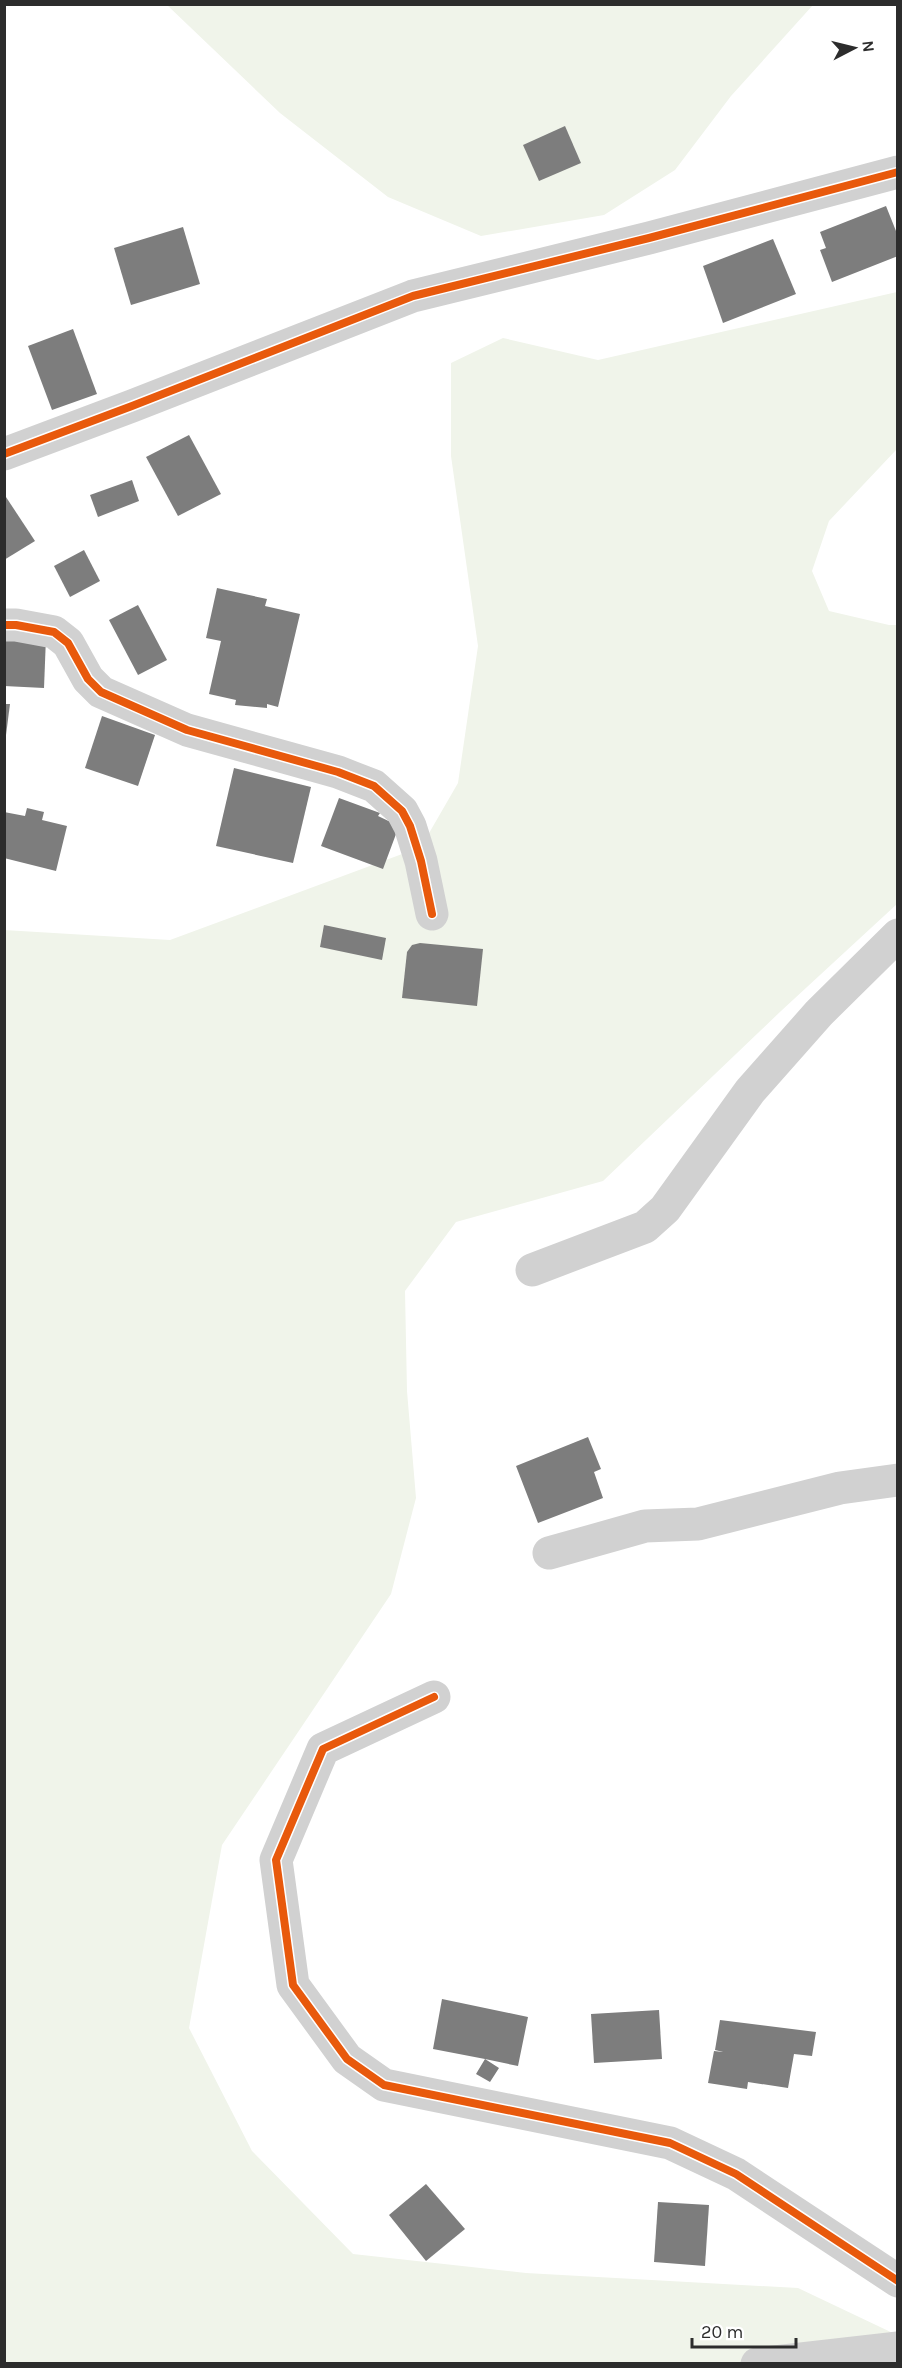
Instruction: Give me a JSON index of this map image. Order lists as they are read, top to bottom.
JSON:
{
  "scale_bar": "20 m",
  "north": "right"
}
